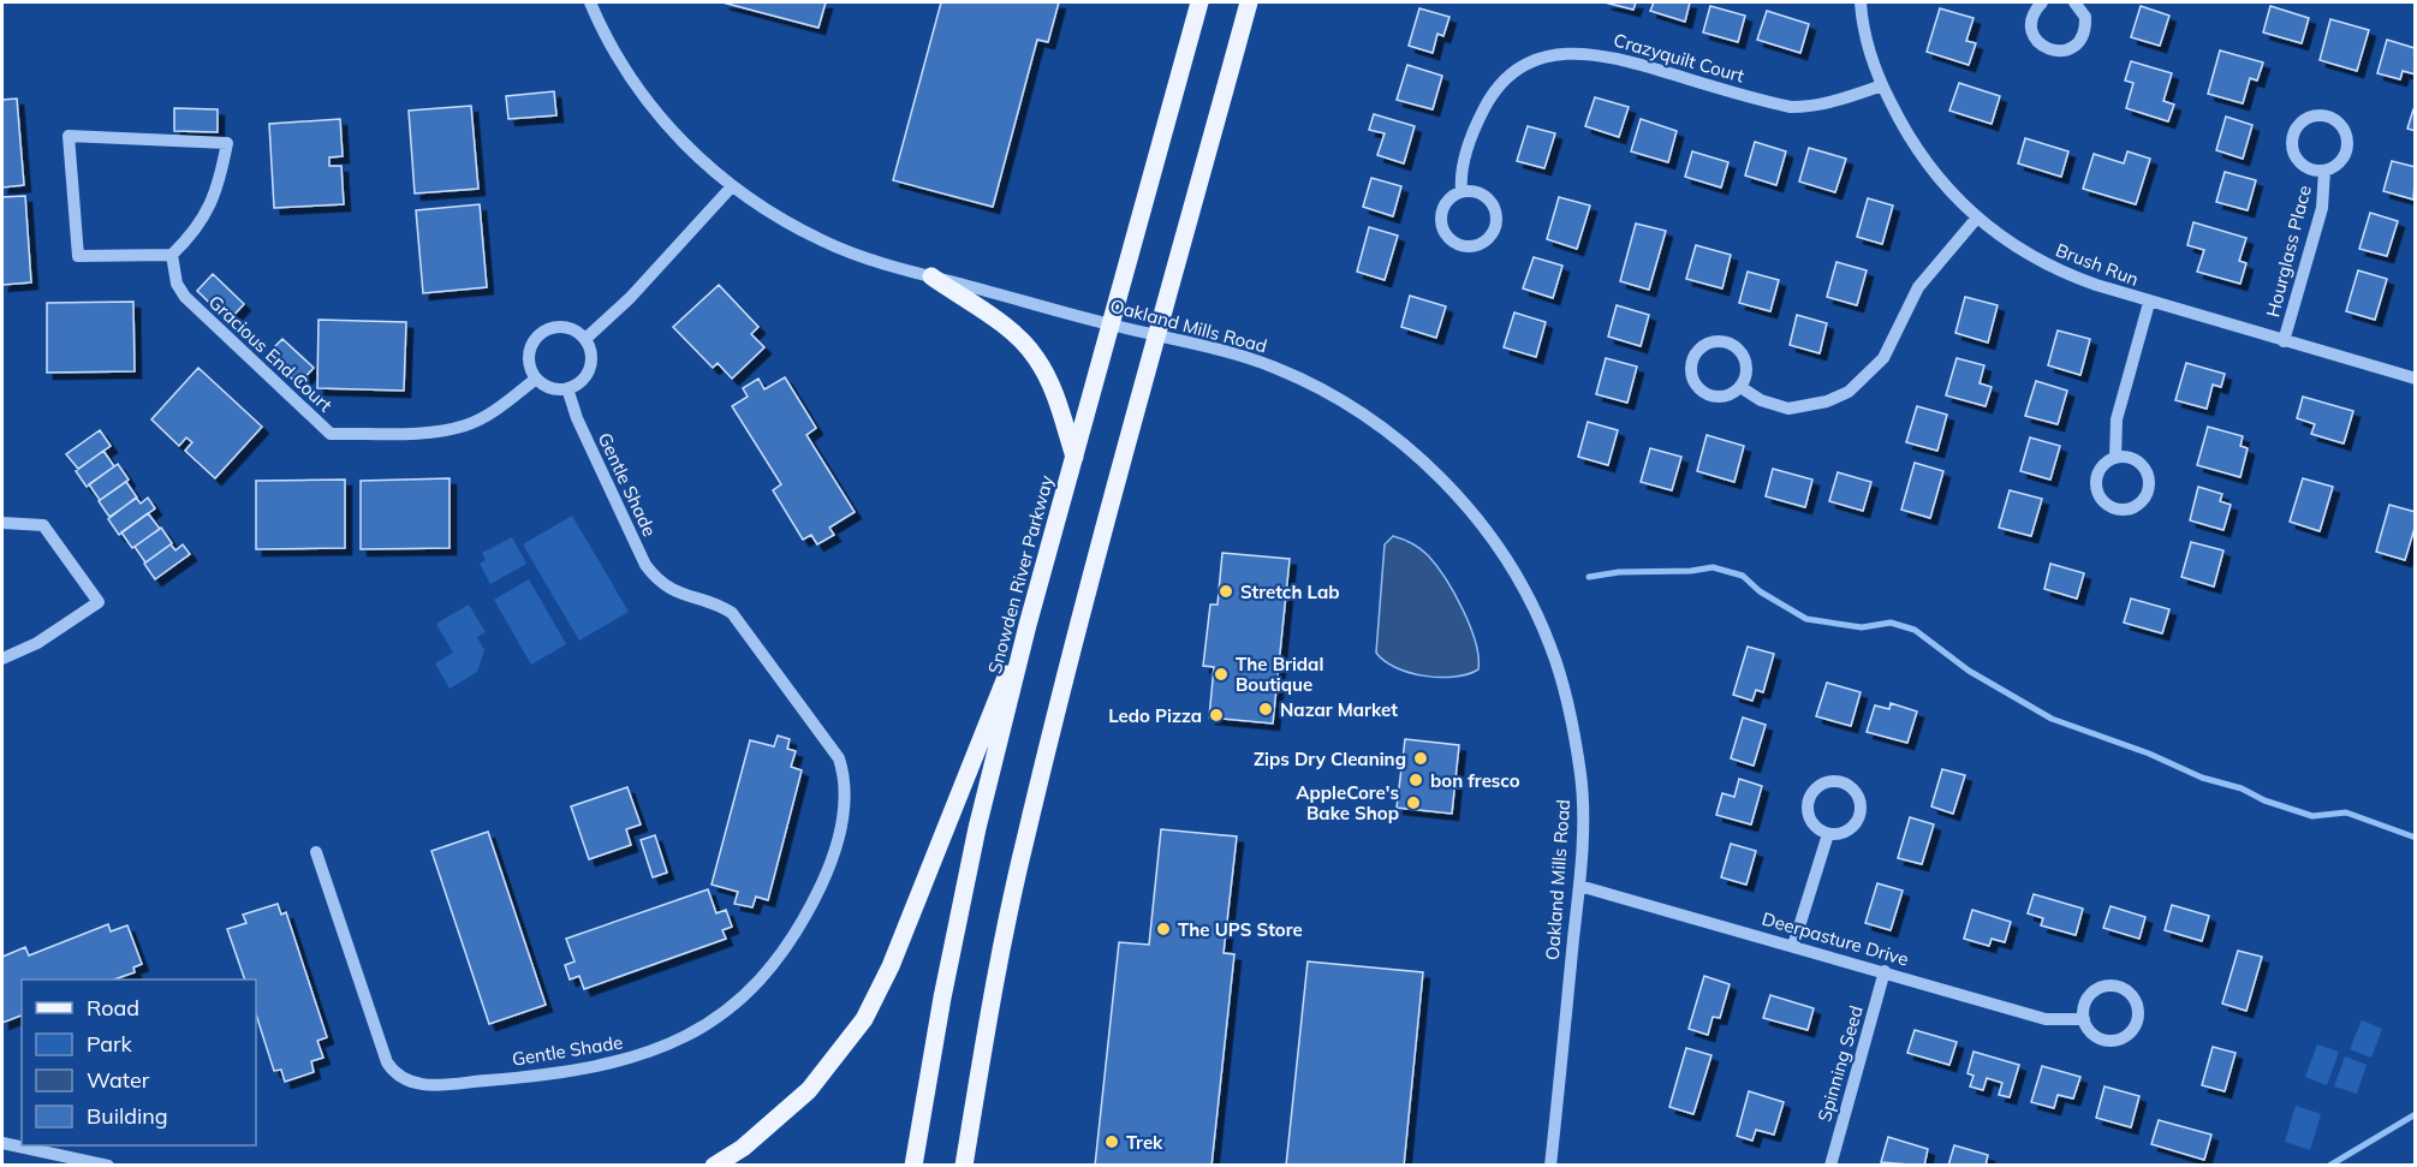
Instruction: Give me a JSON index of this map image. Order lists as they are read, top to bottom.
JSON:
{
  "streets": {
    "main road": ["Snowden River Parkway"],
    "street": [
      "Crazyquilt Court",
      "Hourglass Place",
      "Brush Run",
      "Oakland Mills Road",
      "Gracious End Court",
      "Gentle Shade",
      "Deerpasture Drive",
      "Spinning Seed"
    ]
  },
  "crossings": [
    ["Crazyquilt Court", "Brush Run"],
    ["Hourglass Place", "Brush Run"],
    ["Oakland Mills Road", "Snowden River Parkway"],
    ["Oakland Mills Road", "Deerpasture Drive"],
    ["Gracious End Court", "Gentle Shade"],
    ["Deerpasture Drive", "Spinning Seed"]
  ],
  "places": [
    "Stretch Lab",
    "The Bridal Boutique",
    "Nazar Market",
    "Ledo Pizza",
    "Zips Dry Cleaning",
    "bon fresco",
    "AppleCore's Bake Shop",
    "The UPS Store",
    "Trek"
  ],
  "legend": [
    "Road",
    "Park",
    "Water",
    "Building"
  ]
}
